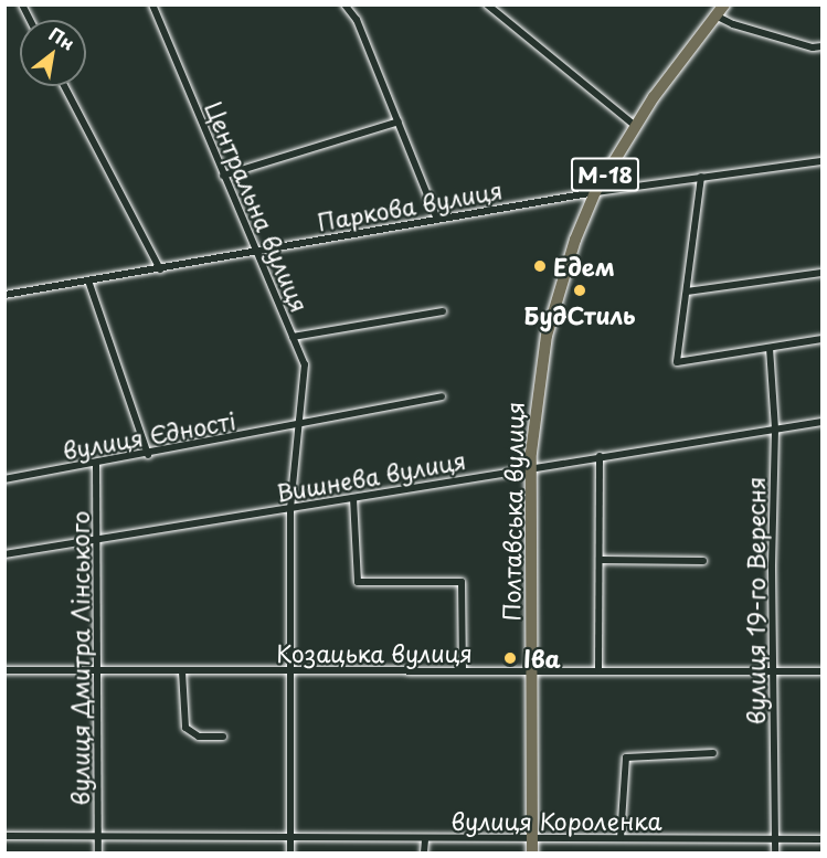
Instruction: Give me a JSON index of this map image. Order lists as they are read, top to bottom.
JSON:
{
  "streets": {
    "highway": ["М-18", "Полтавська вулиця"],
    "street": [
      "Паркова вулиця",
      "Центральна вулиця",
      "вулиця Єдності",
      "Вишнева вулиця",
      "вулиця 19-го Вересня",
      "Козацька вулиця",
      "вулиця Дмитра Лінського",
      "вулиця Короленка"
    ]
  },
  "crossings": [
    ["М-18", "Паркова вулиця"],
    ["М-18", "Полтавська вулиця"],
    ["Паркова вулиця", "Центральна вулиця"],
    ["Паркова вулиця", "Полтавська вулиця"],
    ["Центральна вулиця", "вулиця Єдності"],
    ["Центральна вулиця", "Вишнева вулиця"],
    ["Центральна вулиця", "Козацька вулиця"],
    ["Центральна вулиця", "вулиця Короленка"],
    ["вулиця Єдності", "вулиця Дмитра Лінського"],
    ["Вишнева вулиця", "Полтавська вулиця"],
    ["Вишнева вулиця", "вулиця 19-го Вересня"],
    ["Вишнева вулиця", "вулиця Дмитра Лінського"],
    ["Полтавська вулиця", "Козацька вулиця"],
    ["Полтавська вулиця", "вулиця Короленка"],
    ["вулиця 19-го Вересня", "Козацька вулиця"],
    ["вулиця 19-го Вересня", "вулиця Короленка"],
    ["Козацька вулиця", "вулиця Дмитра Лінського"],
    ["вулиця Дмитра Лінського", "вулиця Короленка"]
  ],
  "places": ["Едем", "БудСтиль", "Іва"],
  "north": "top right"
}
